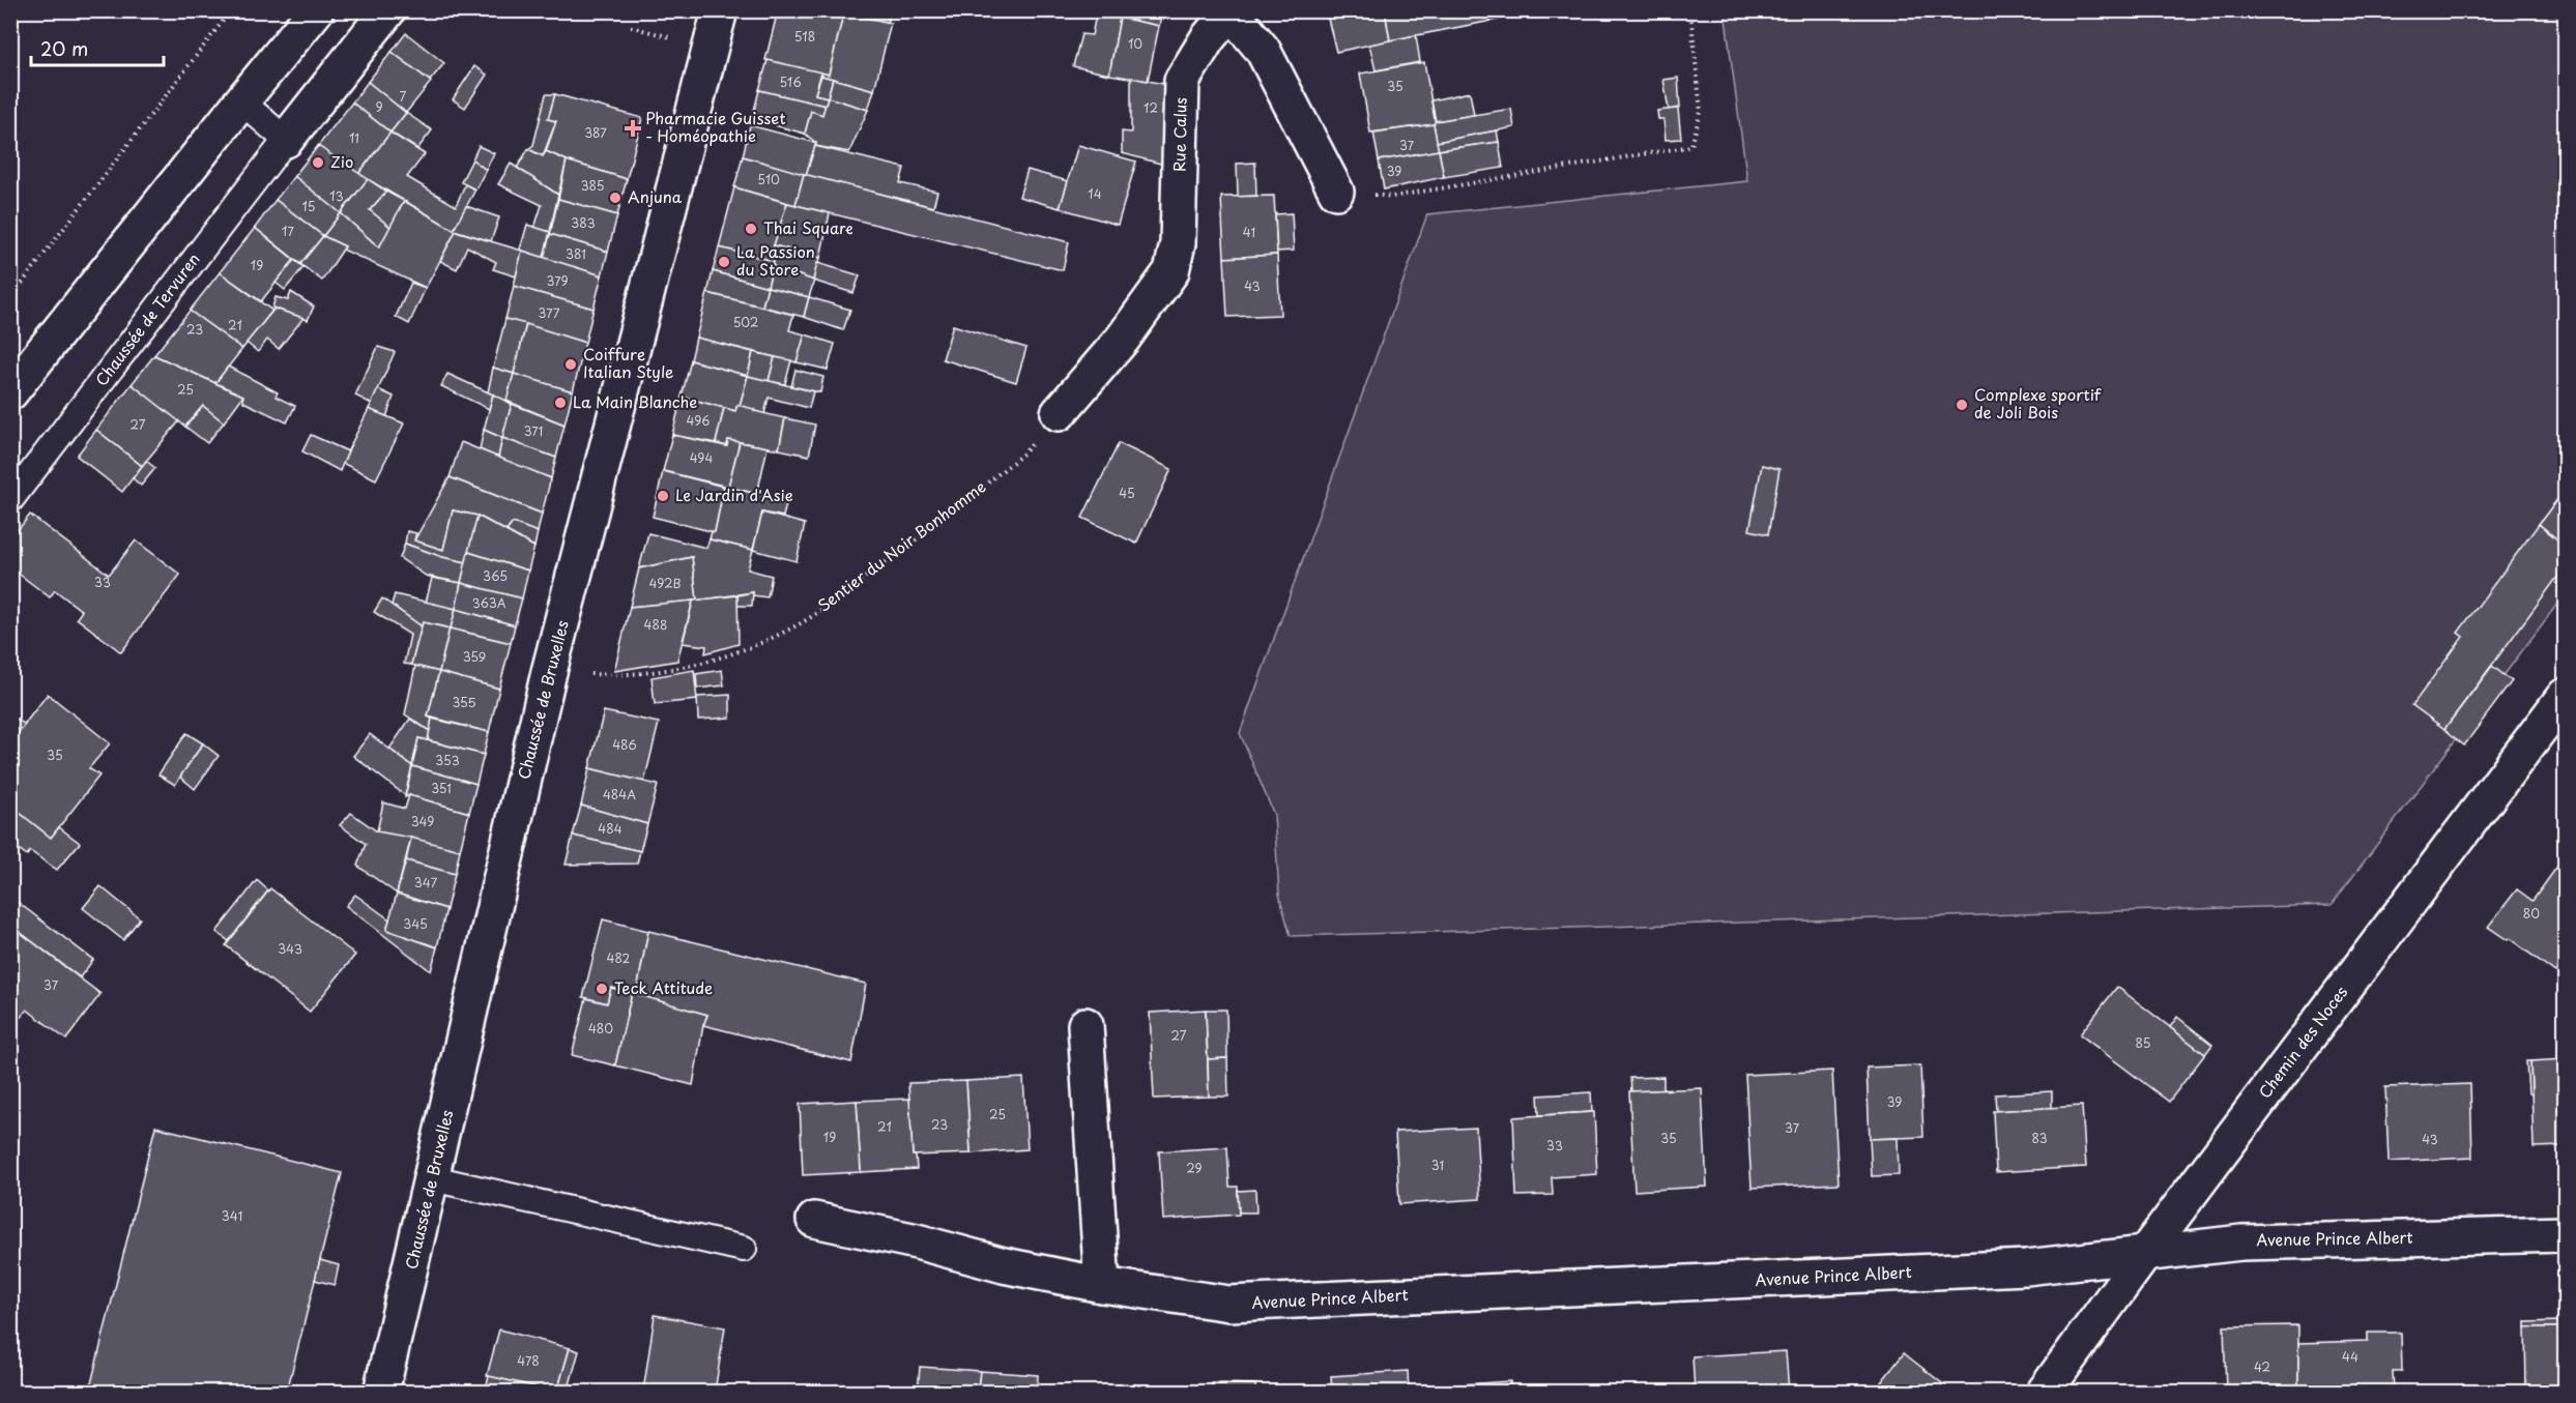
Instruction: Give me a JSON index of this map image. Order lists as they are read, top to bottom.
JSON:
{
  "streets": {
    "street": [
      "Rue Calus",
      "Chaussée de Tervuren",
      "Chaussée de Bruxelles",
      "Chemin des Noces",
      "Avenue Prince Albert"
    ],
    "path": ["Sentier du Noir Bonhomme"]
  },
  "crossings": [
    ["Rue Calus", "Sentier du Noir Bonhomme"],
    ["Sentier du Noir Bonhomme", "Chaussée de Bruxelles"],
    ["Chemin des Noces", "Avenue Prince Albert"]
  ],
  "places": {
    "health": ["Pharmacie Guisset - Homéopathie"],
    "other": [
      "Zio",
      "Anjuna",
      "Thai Square",
      "La Passion du Store",
      "Coiffure Italian Style",
      "La Main Blanche",
      "Complexe sportif de Joli Bois",
      "Le Jardin d'Asie",
      "Teck Attitude"
    ]
  },
  "house_numbers": [
    "518",
    "10",
    "516",
    "35",
    "7",
    "9",
    "12",
    "387",
    "11",
    "37",
    "39",
    "510",
    "385",
    "14",
    "13",
    "15",
    "383",
    "17",
    "41",
    "381",
    "19",
    "379",
    "43",
    "377",
    "502",
    "21",
    "23",
    "25",
    "496",
    "27",
    "371",
    "494",
    "45",
    "365",
    "33",
    "492B",
    "363A",
    "488",
    "359",
    "355",
    "486",
    "35",
    "353",
    "351",
    "484A",
    "349",
    "484",
    "347",
    "80",
    "345",
    "343",
    "482",
    "37",
    "480",
    "27",
    "85",
    "39",
    "25",
    "23",
    "21",
    "37",
    "19",
    "35",
    "83",
    "43",
    "33",
    "31",
    "29",
    "341",
    "44",
    "478",
    "42"
  ],
  "scale_bar": "20 m"
}
